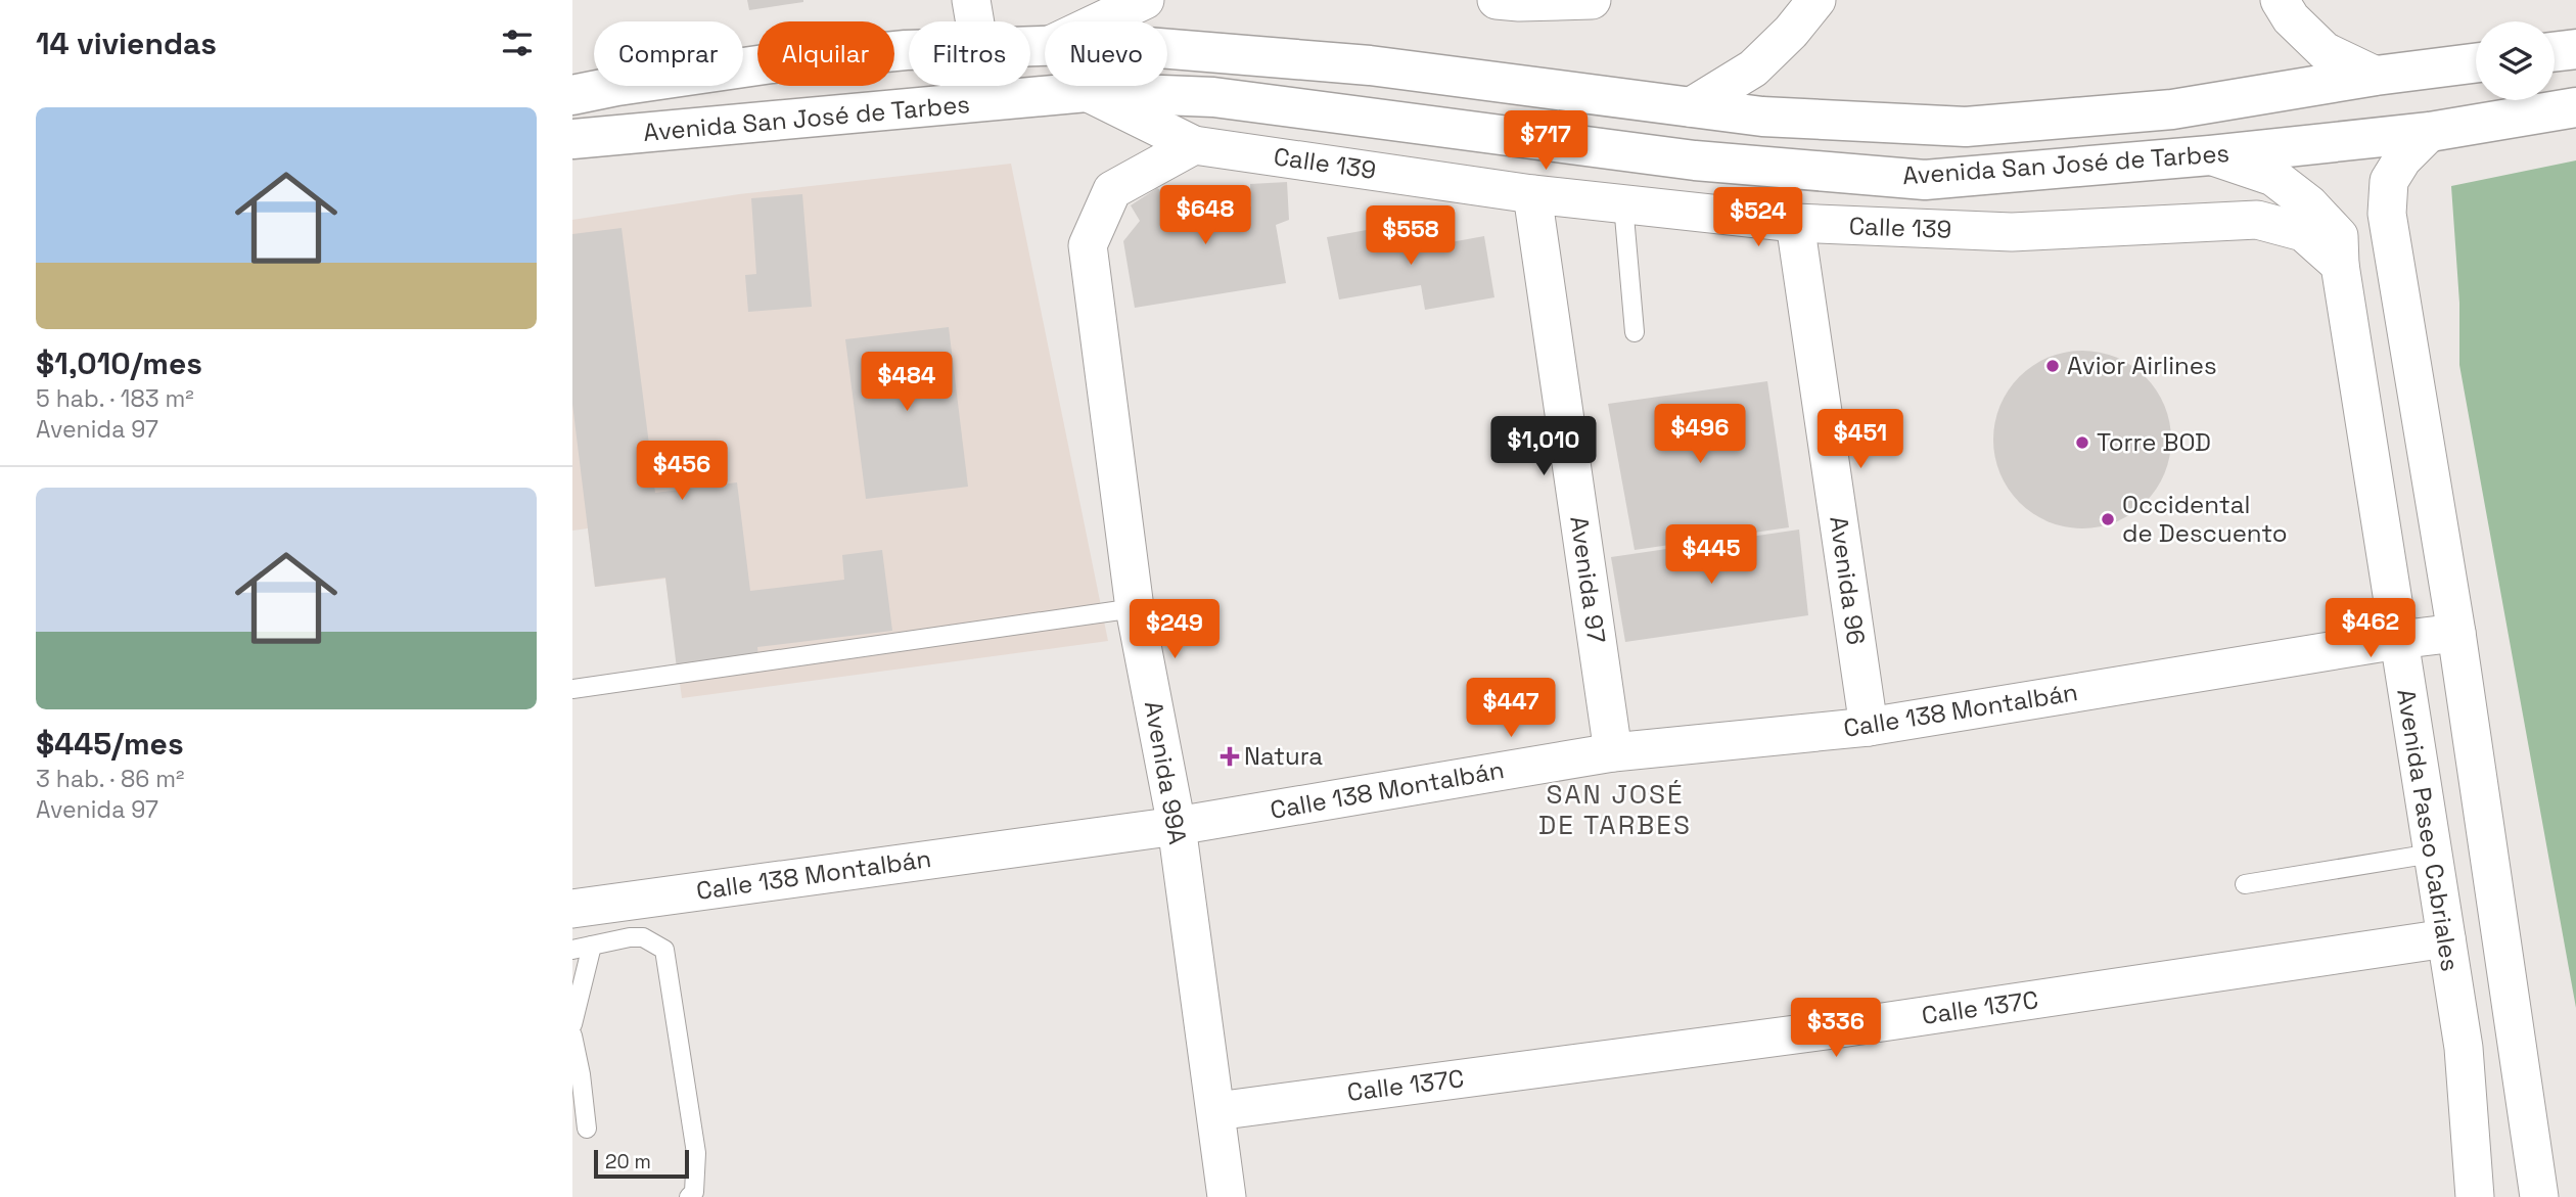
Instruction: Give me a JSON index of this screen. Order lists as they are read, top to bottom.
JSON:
{
  "streets": {
    "street": [
      "Avenida San José de Tarbes",
      "Calle 139",
      "Avenida 97",
      "Avenida 96",
      "Calle 138 Montalbán",
      "Avenida 99A",
      "Avenida Paseo Cabriales",
      "Calle 137C"
    ]
  },
  "crossings": [
    ["Avenida San José de Tarbes", "Calle 139"],
    ["Avenida San José de Tarbes", "Avenida Paseo Cabriales"],
    ["Calle 139", "Avenida 97"],
    ["Calle 139", "Avenida 96"],
    ["Calle 139", "Avenida 99A"],
    ["Calle 139", "Avenida Paseo Cabriales"],
    ["Avenida 97", "Calle 138 Montalbán"],
    ["Avenida 96", "Calle 138 Montalbán"],
    ["Calle 138 Montalbán", "Avenida 99A"],
    ["Calle 138 Montalbán", "Avenida Paseo Cabriales"],
    ["Avenida 99A", "Calle 137C"],
    ["Avenida Paseo Cabriales", "Calle 137C"]
  ],
  "districts": ["SAN JOSÉ DE TARBES"],
  "places": {
    "other": ["Avior Airlines", "Torre BOD", "Occidental de Descuento"],
    "health": ["Natura"]
  },
  "scale_bar": "20 m",
  "page": {
    "heading": "14 viviendas",
    "chip": [
      "Comprar",
      "Alquilar",
      "Filtros",
      "Nuevo"
    ],
    "list": [
      {
        "name": "$1,010/mes",
        "note": "5 hab. · 183 m² · Avenida 97"
      },
      {
        "name": "$445/mes",
        "note": "3 hab. · 86 m² · Avenida 97"
      }
    ],
    "price": [
      "$717",
      "$648",
      "$524",
      "$558",
      "$484",
      "$496",
      "$451",
      "$1,010",
      "$456",
      "$445",
      "$462",
      "$249",
      "$447",
      "$336"
    ],
    "scale": "20 m"
  }
}
